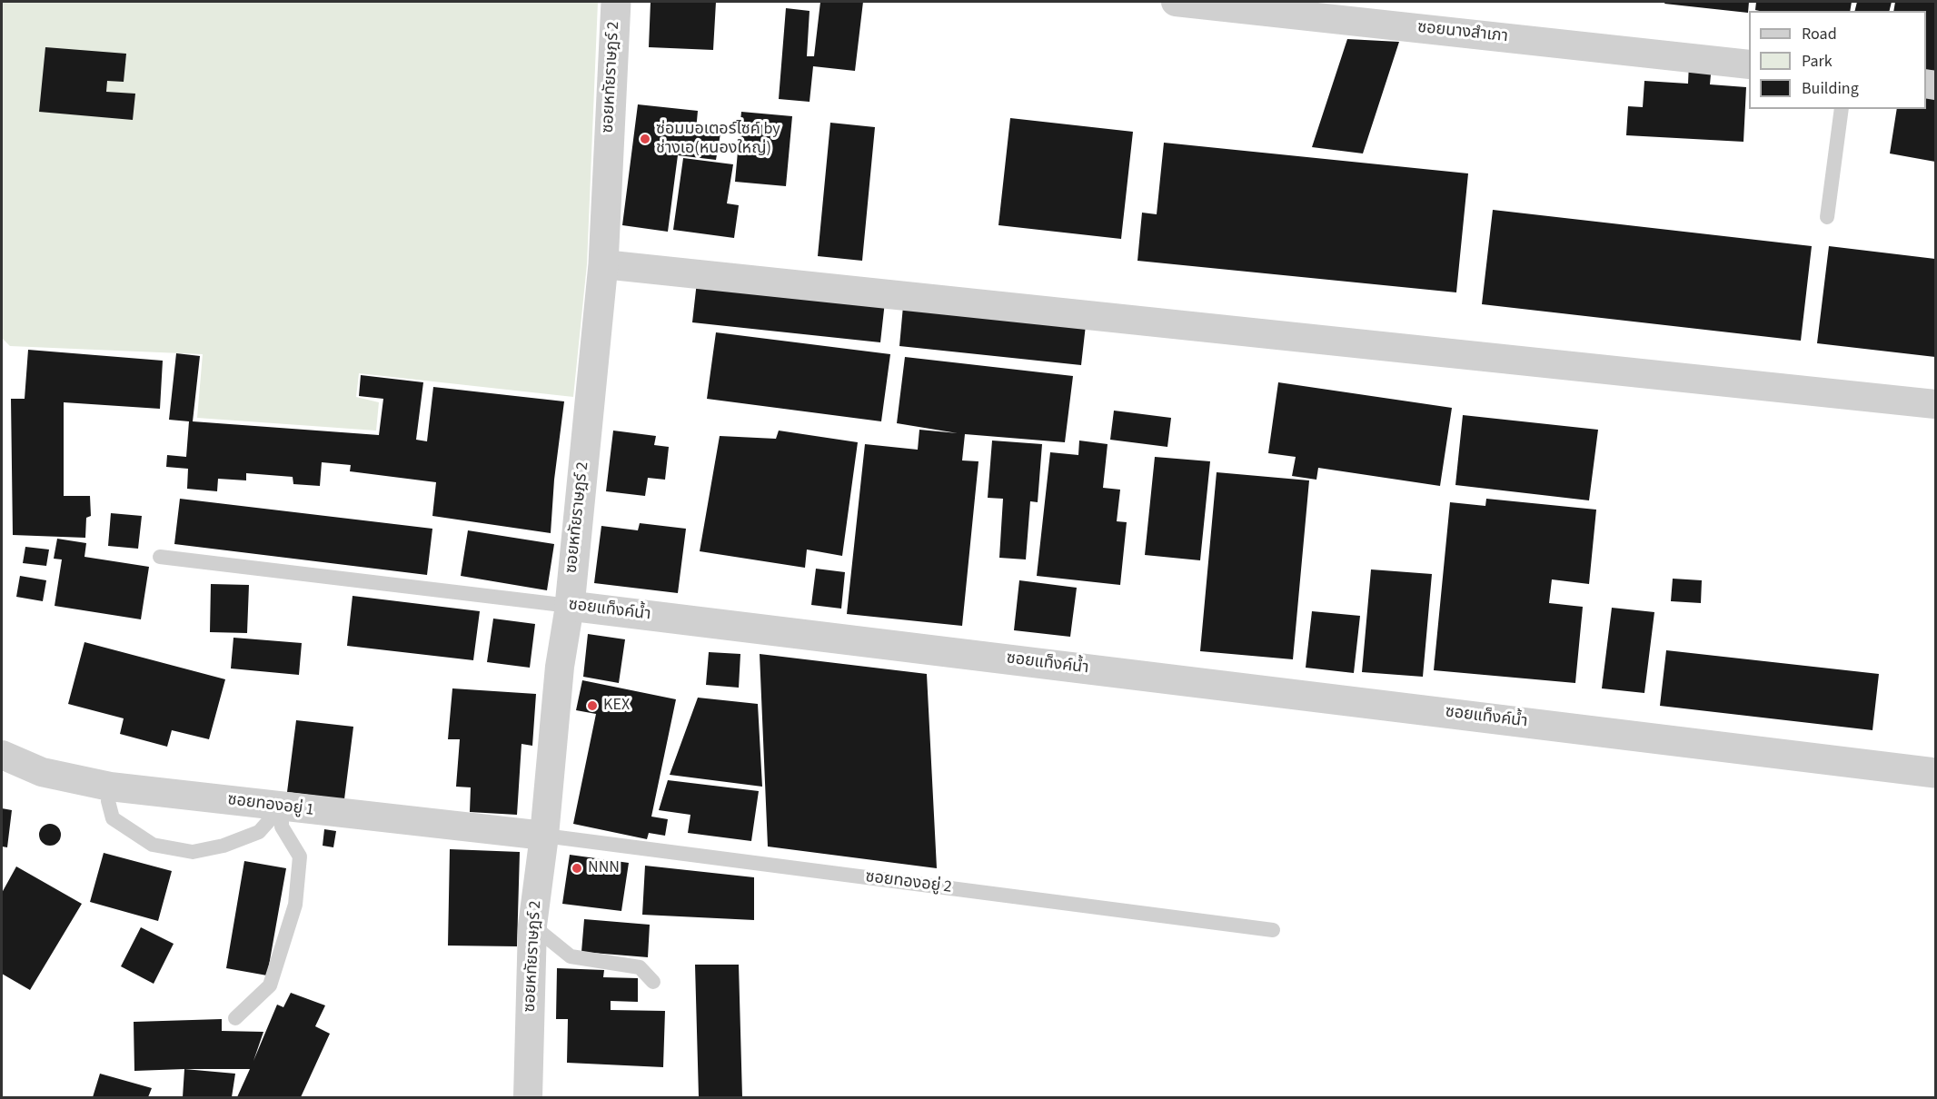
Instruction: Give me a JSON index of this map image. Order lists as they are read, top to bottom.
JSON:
{
  "streets": {
    "street": [
      "ซอยนางสำเภา",
      "ซอยหทัยราษฎร์ 2",
      "ซอยแท็งค์น้ำ",
      "ซอยทองอยู่ 1"
    ],
    "lane": ["ซอยทองอยู่ 2"]
  },
  "crossings": [
    ["ซอยหทัยราษฎร์ 2", "ซอยแท็งค์น้ำ"],
    ["ซอยหทัยราษฎร์ 2", "ซอยทองอยู่ 1"],
    ["ซอยหทัยราษฎร์ 2", "ซอยทองอยู่ 2"],
    ["ซอยทองอยู่ 1", "ซอยทองอยู่ 2"]
  ],
  "places": ["ซ่อมมอเตอร์ไซค์ by ช่างเอ(หนองใหญ่)", "KEX", "NNN"],
  "legend": ["Road", "Park", "Building"]
}
